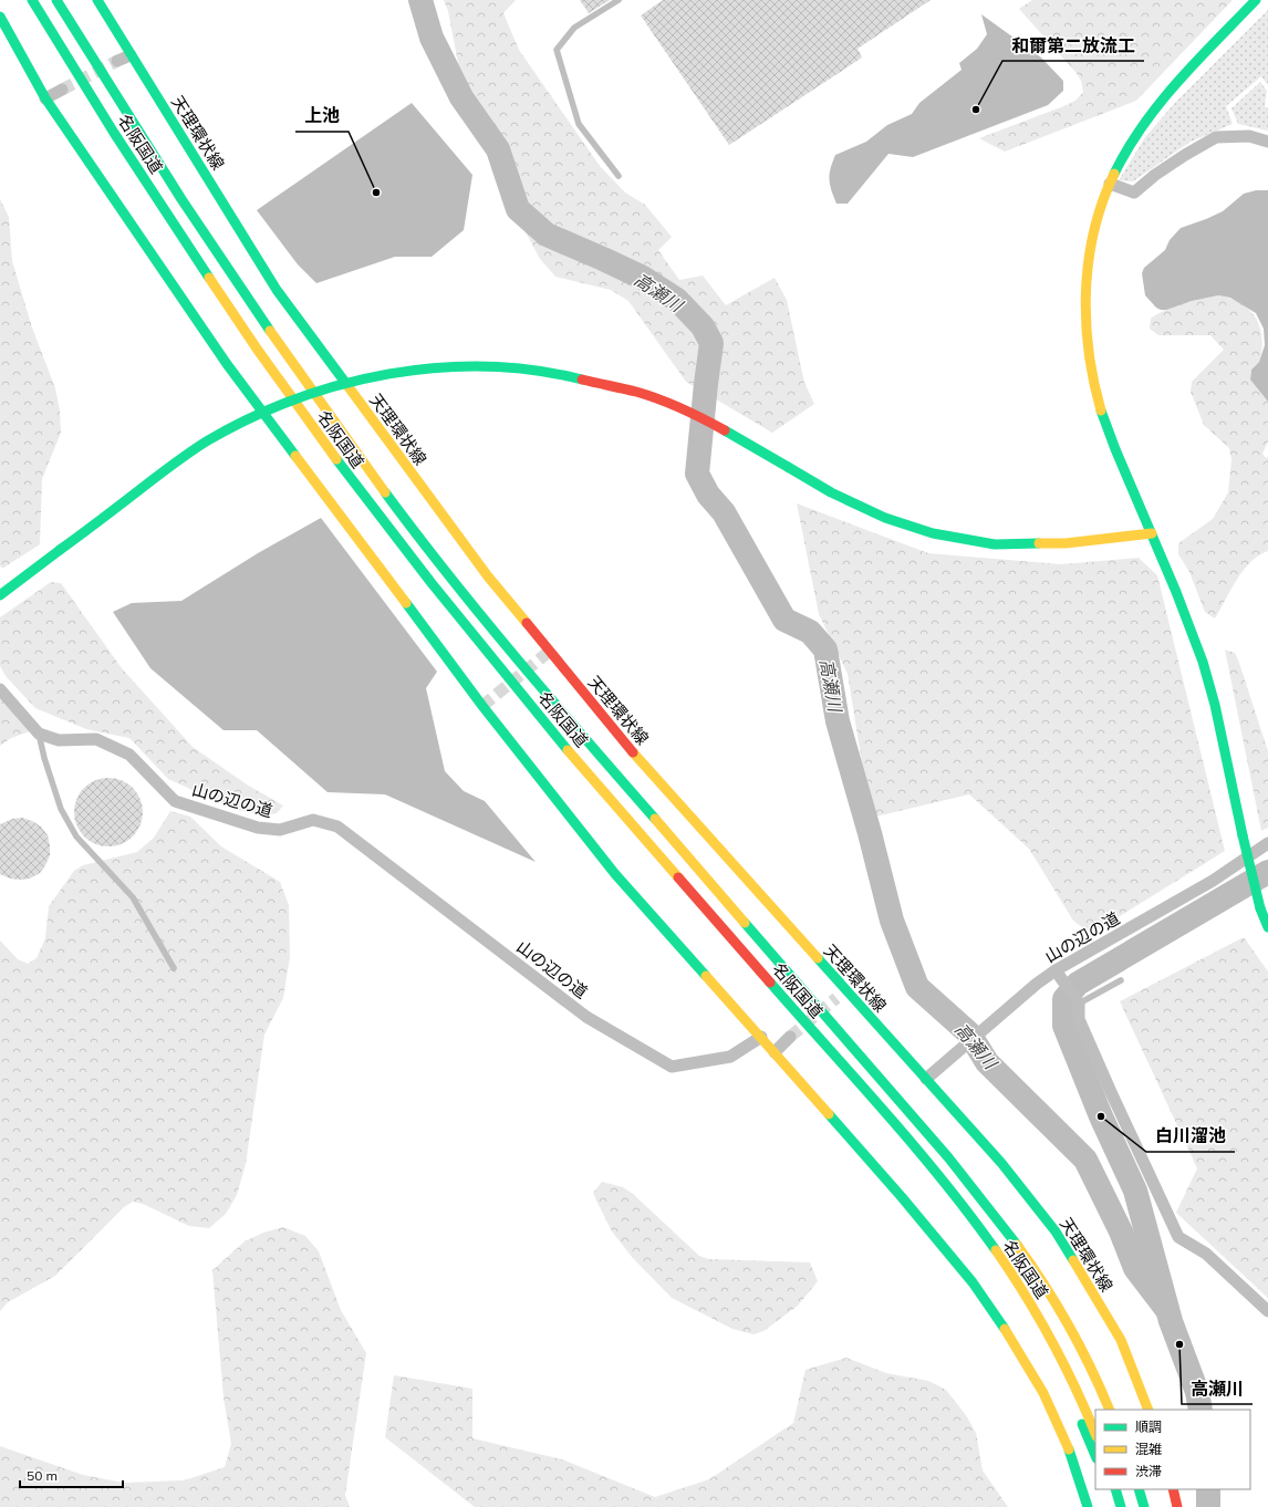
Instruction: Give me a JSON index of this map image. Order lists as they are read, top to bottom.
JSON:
{
  "streets": {
    "main road": ["天理環状線", "名阪国道"],
    "street": ["山の辺の道"]
  },
  "crossings": [
    ["天理環状線", "山の辺の道"]
  ],
  "water": ["高瀬川"],
  "places": [
    "和爾第二放流工",
    "上池",
    "白川溜池",
    "高瀬川"
  ],
  "legend": ["順調", "混雑", "渋滞"],
  "scale_bar": "50 m"
}
